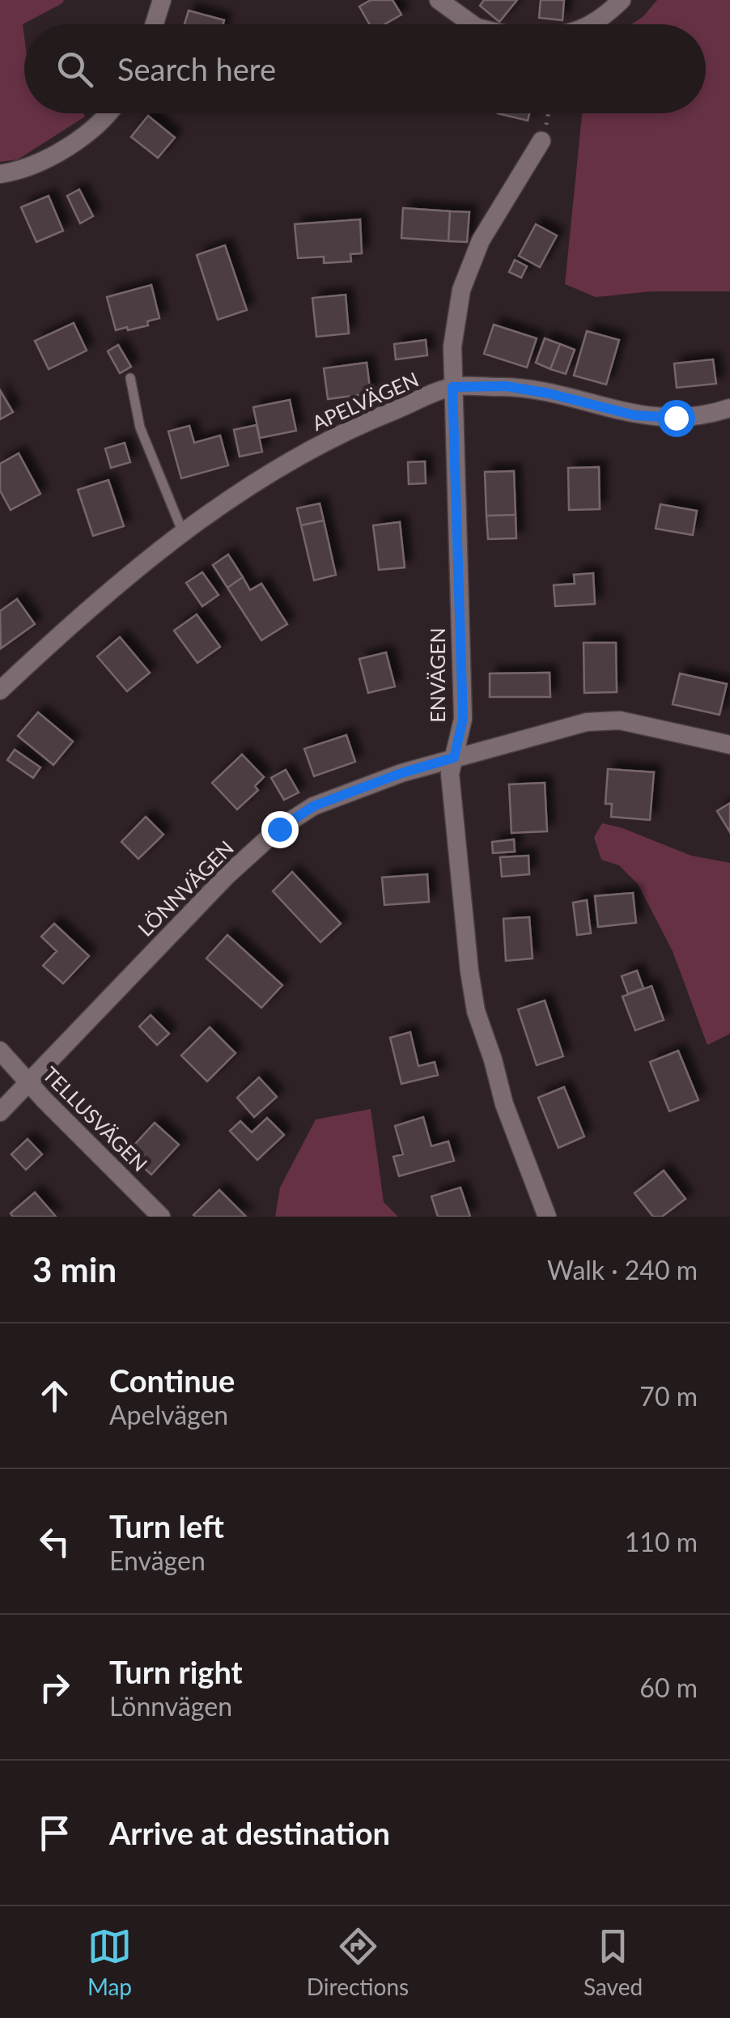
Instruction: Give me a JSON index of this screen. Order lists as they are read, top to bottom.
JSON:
{
  "streets": {
    "street": [
      "APELVÄGEN",
      "ENVÄGEN",
      "LÖNNVÄGEN",
      "TELLUSVÄGEN"
    ]
  },
  "crossings": [
    ["APELVÄGEN", "ENVÄGEN"],
    ["ENVÄGEN", "LÖNNVÄGEN"],
    ["LÖNNVÄGEN", "TELLUSVÄGEN"]
  ],
  "page": {
    "search": "Search here",
    "heading": ["3 min", "Walk · 240 m"],
    "list": [
      ["Continue", "Apelvägen", "70 m"],
      ["Turn left", "Envägen", "110 m"],
      ["Turn right", "Lönnvägen", "60 m"],
      "Arrive at destination"
    ],
    "nav": ["Map", "Directions", "Saved"]
  }
}
